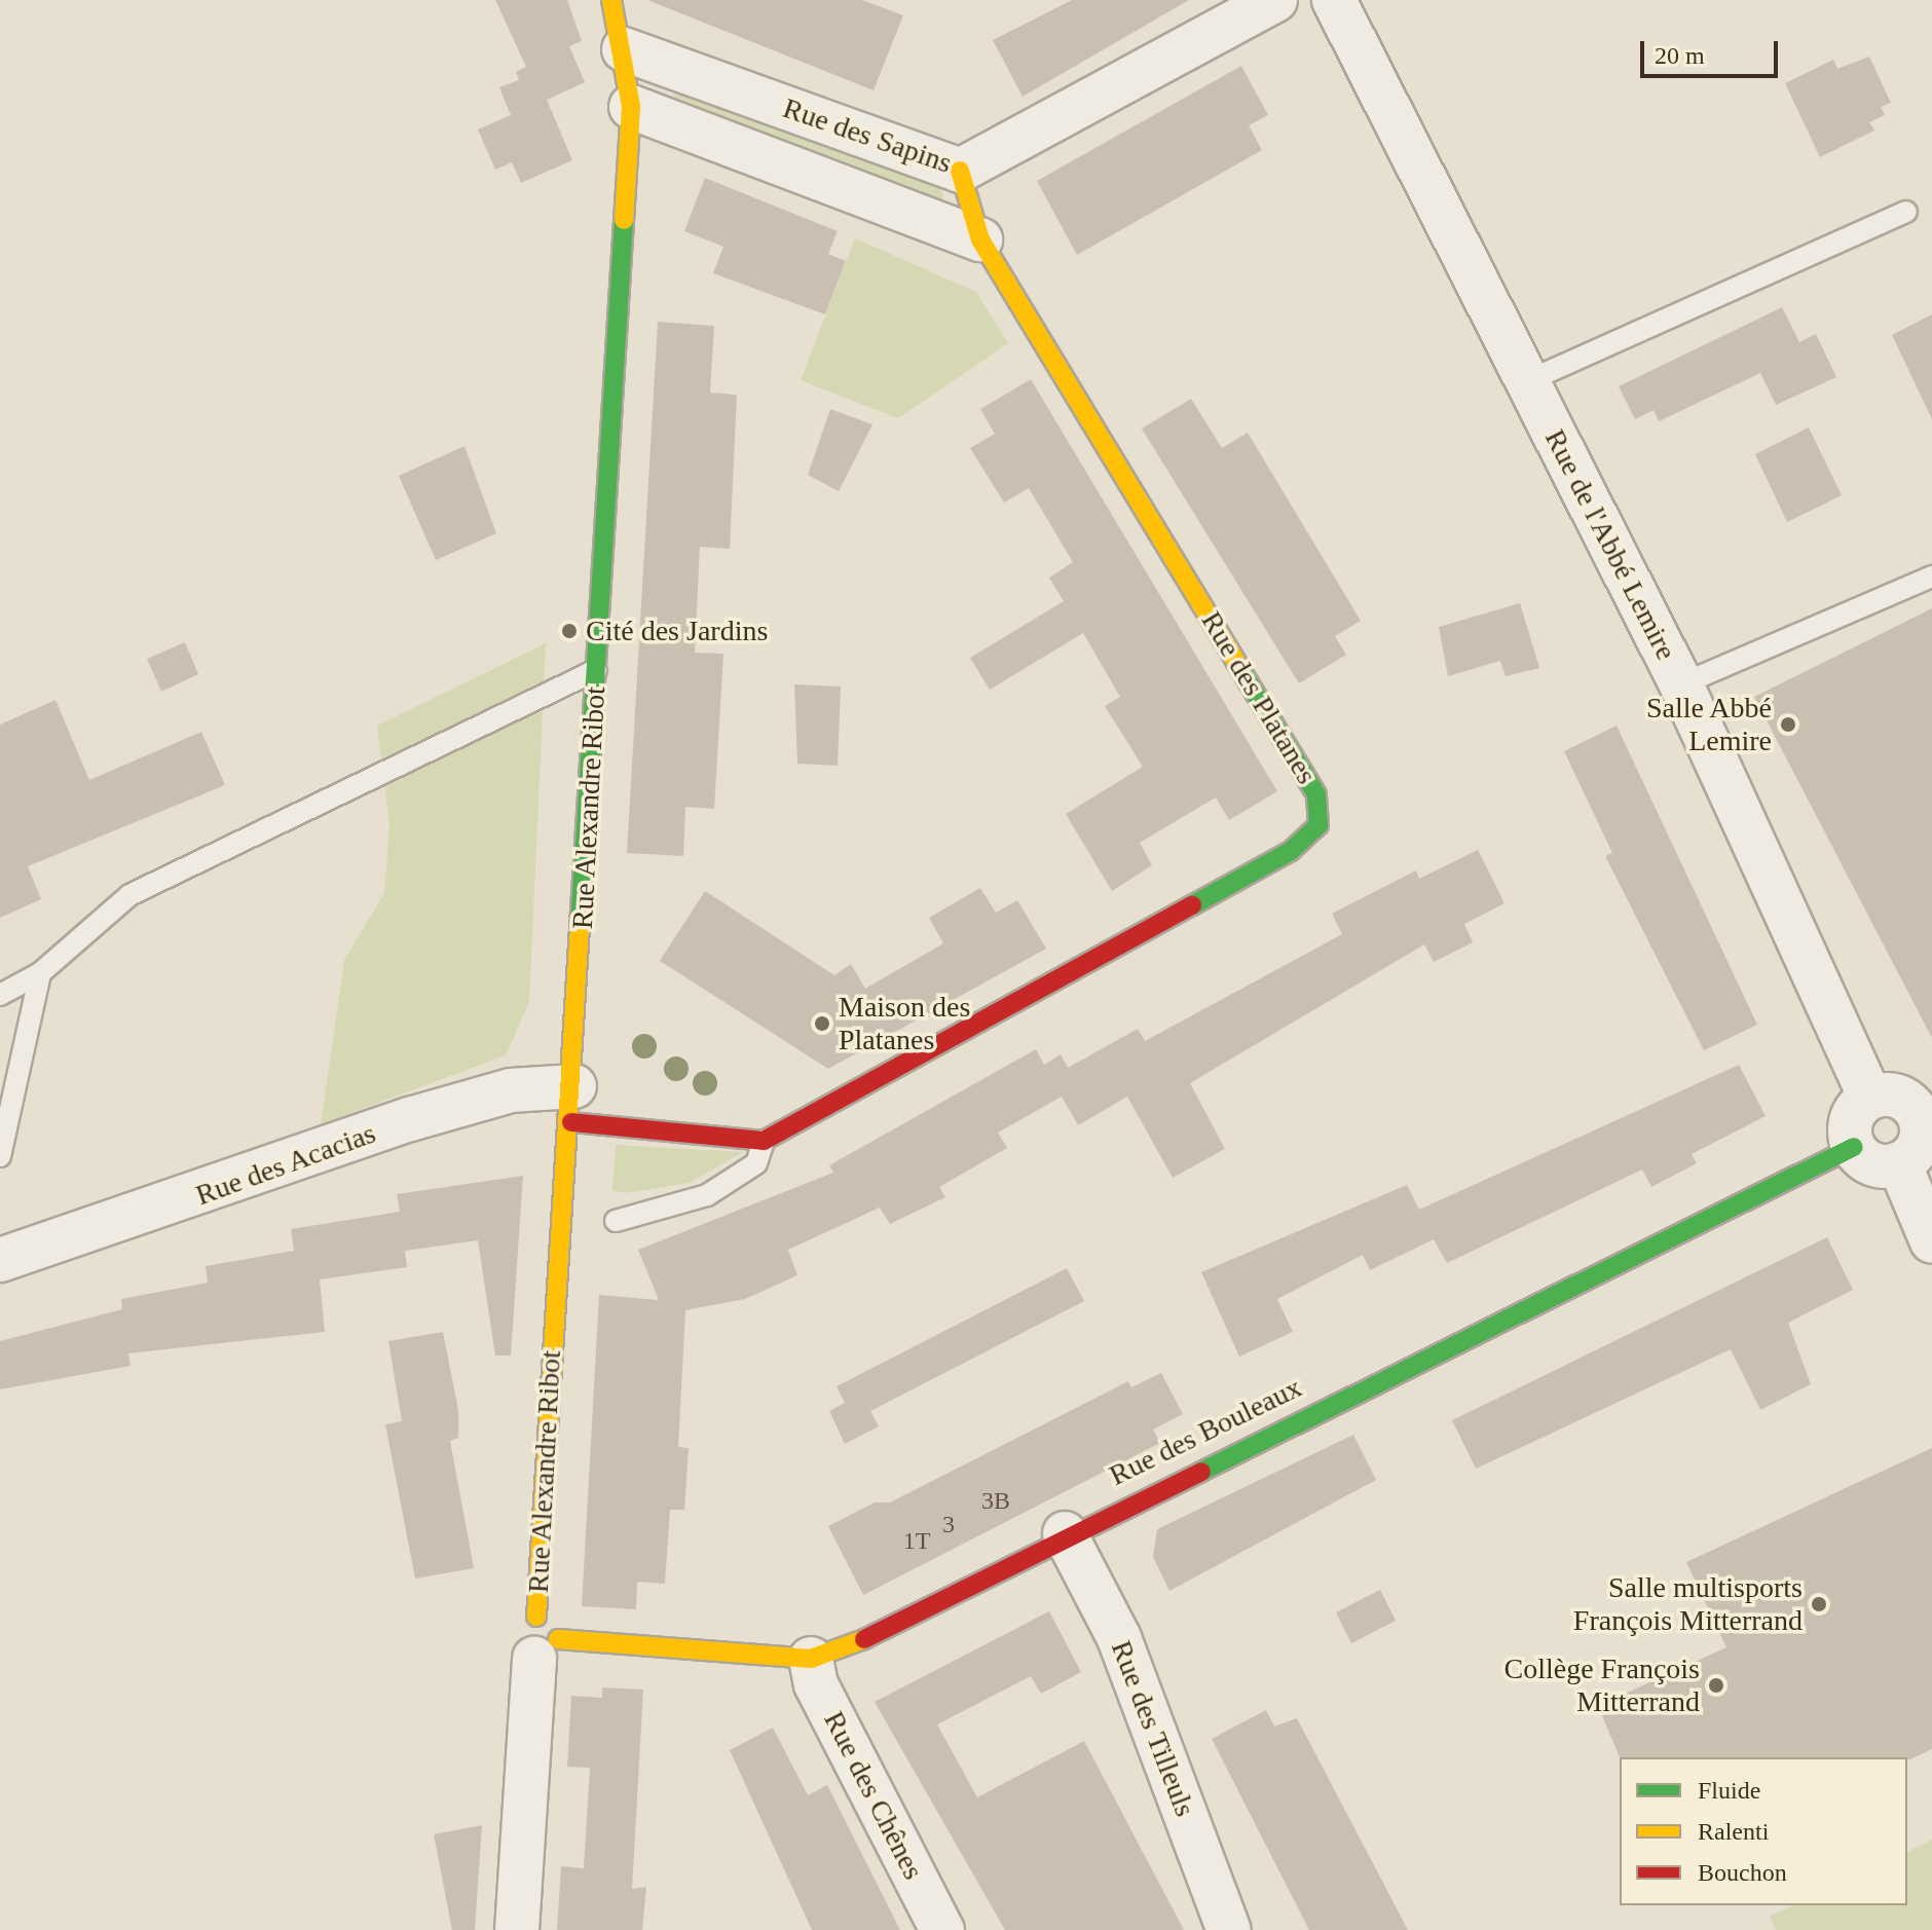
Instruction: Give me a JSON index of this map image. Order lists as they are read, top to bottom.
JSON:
{
  "streets": {
    "street": [
      "Rue des Sapins",
      "Rue de l'Abbé Lemire",
      "Rue des Platanes",
      "Rue Alexandre Ribot",
      "Rue des Acacias",
      "Rue des Bouleaux",
      "Rue des Tilleuls",
      "Rue des Chênes"
    ]
  },
  "crossings": [
    ["Rue des Sapins", "Rue des Platanes"],
    ["Rue des Sapins", "Rue Alexandre Ribot"],
    ["Rue de l'Abbé Lemire", "Rue des Bouleaux"],
    ["Rue Alexandre Ribot", "Rue des Acacias"],
    ["Rue Alexandre Ribot", "Rue des Bouleaux"],
    ["Rue des Bouleaux", "Rue des Tilleuls"],
    ["Rue des Bouleaux", "Rue des Chênes"]
  ],
  "places": [
    "Cité des Jardins",
    "Salle Abbé Lemire",
    "Maison des Platanes",
    "Salle multisports François Mitterrand",
    "Collège François Mitterrand"
  ],
  "house_numbers": ["3B", "3", "1T"],
  "legend": ["Fluide", "Ralenti", "Bouchon"],
  "scale_bar": "20 m"
}
